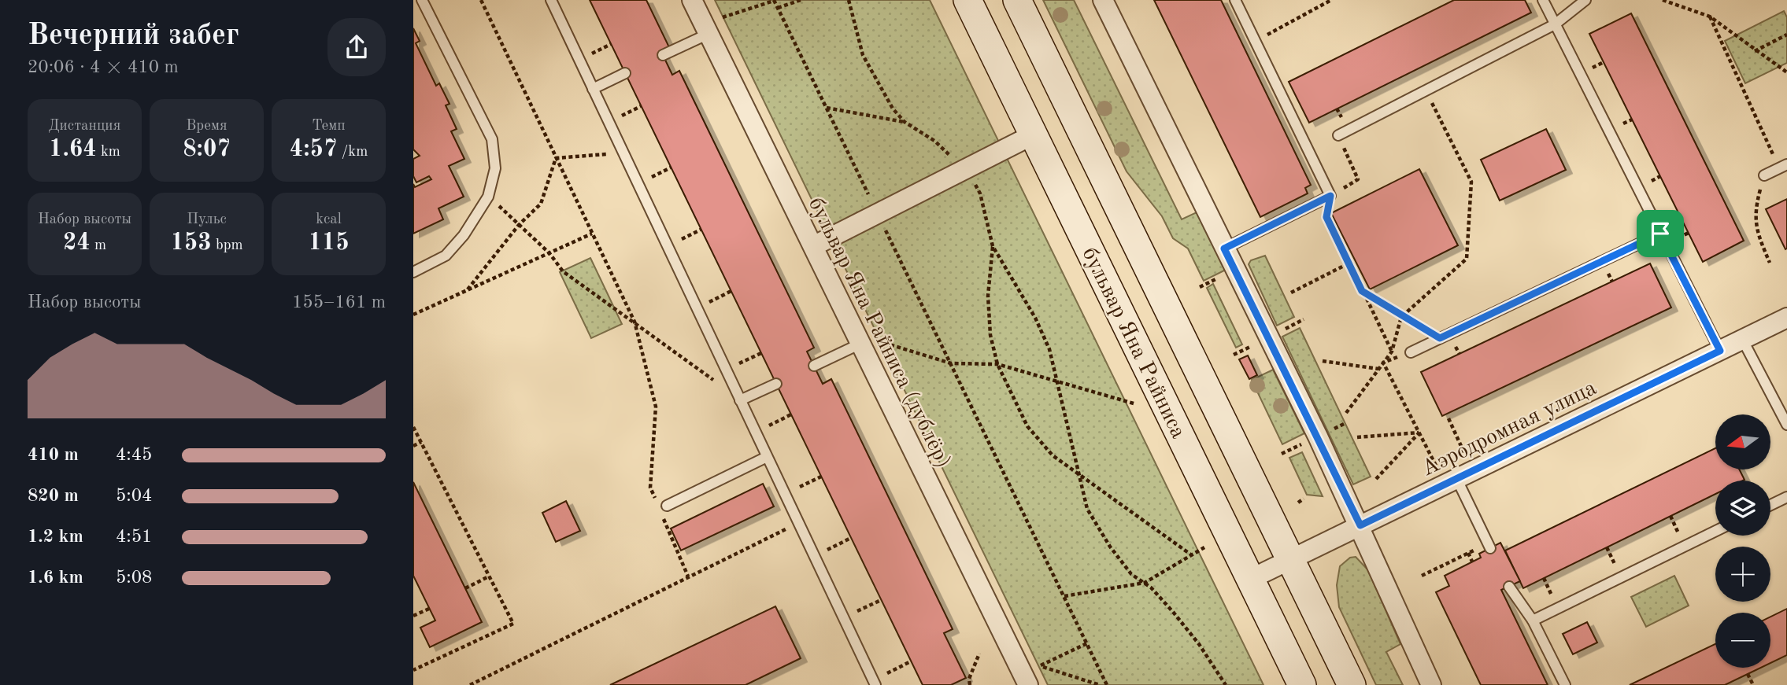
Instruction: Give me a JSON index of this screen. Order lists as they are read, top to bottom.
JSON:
{
  "streets": {
    "main road": ["бульвар Яна Райниса"],
    "street": ["бульвар Яна Райниса (дублёр)", "Аэродромная улица"]
  },
  "crossings": [
    ["бульвар Яна Райниса", "Аэродромная улица"]
  ],
  "north": "left",
  "page": {
    "heading": ["Вечерний забег", "20:06 · 4 × 410 m"],
    "stats": [
      ["Дистанция", "1.64 km"],
      ["Время", "8:07"],
      ["Темп", "4:57 /km"],
      ["Набор высоты", "24 m"],
      ["Пульс", "153 bpm"],
      ["kcal", "115"]
    ],
    "chart": ["Набор высоты", "155–161 m"],
    "map_buttons": ["+", "−"],
    "list": [
      {
        "name": "410 m",
        "note": "4:45"
      },
      {
        "name": "820 m",
        "note": "5:04"
      },
      {
        "name": "1.2 km",
        "note": "4:51"
      },
      {
        "name": "1.6 km",
        "note": "5:08"
      }
    ]
  }
}
